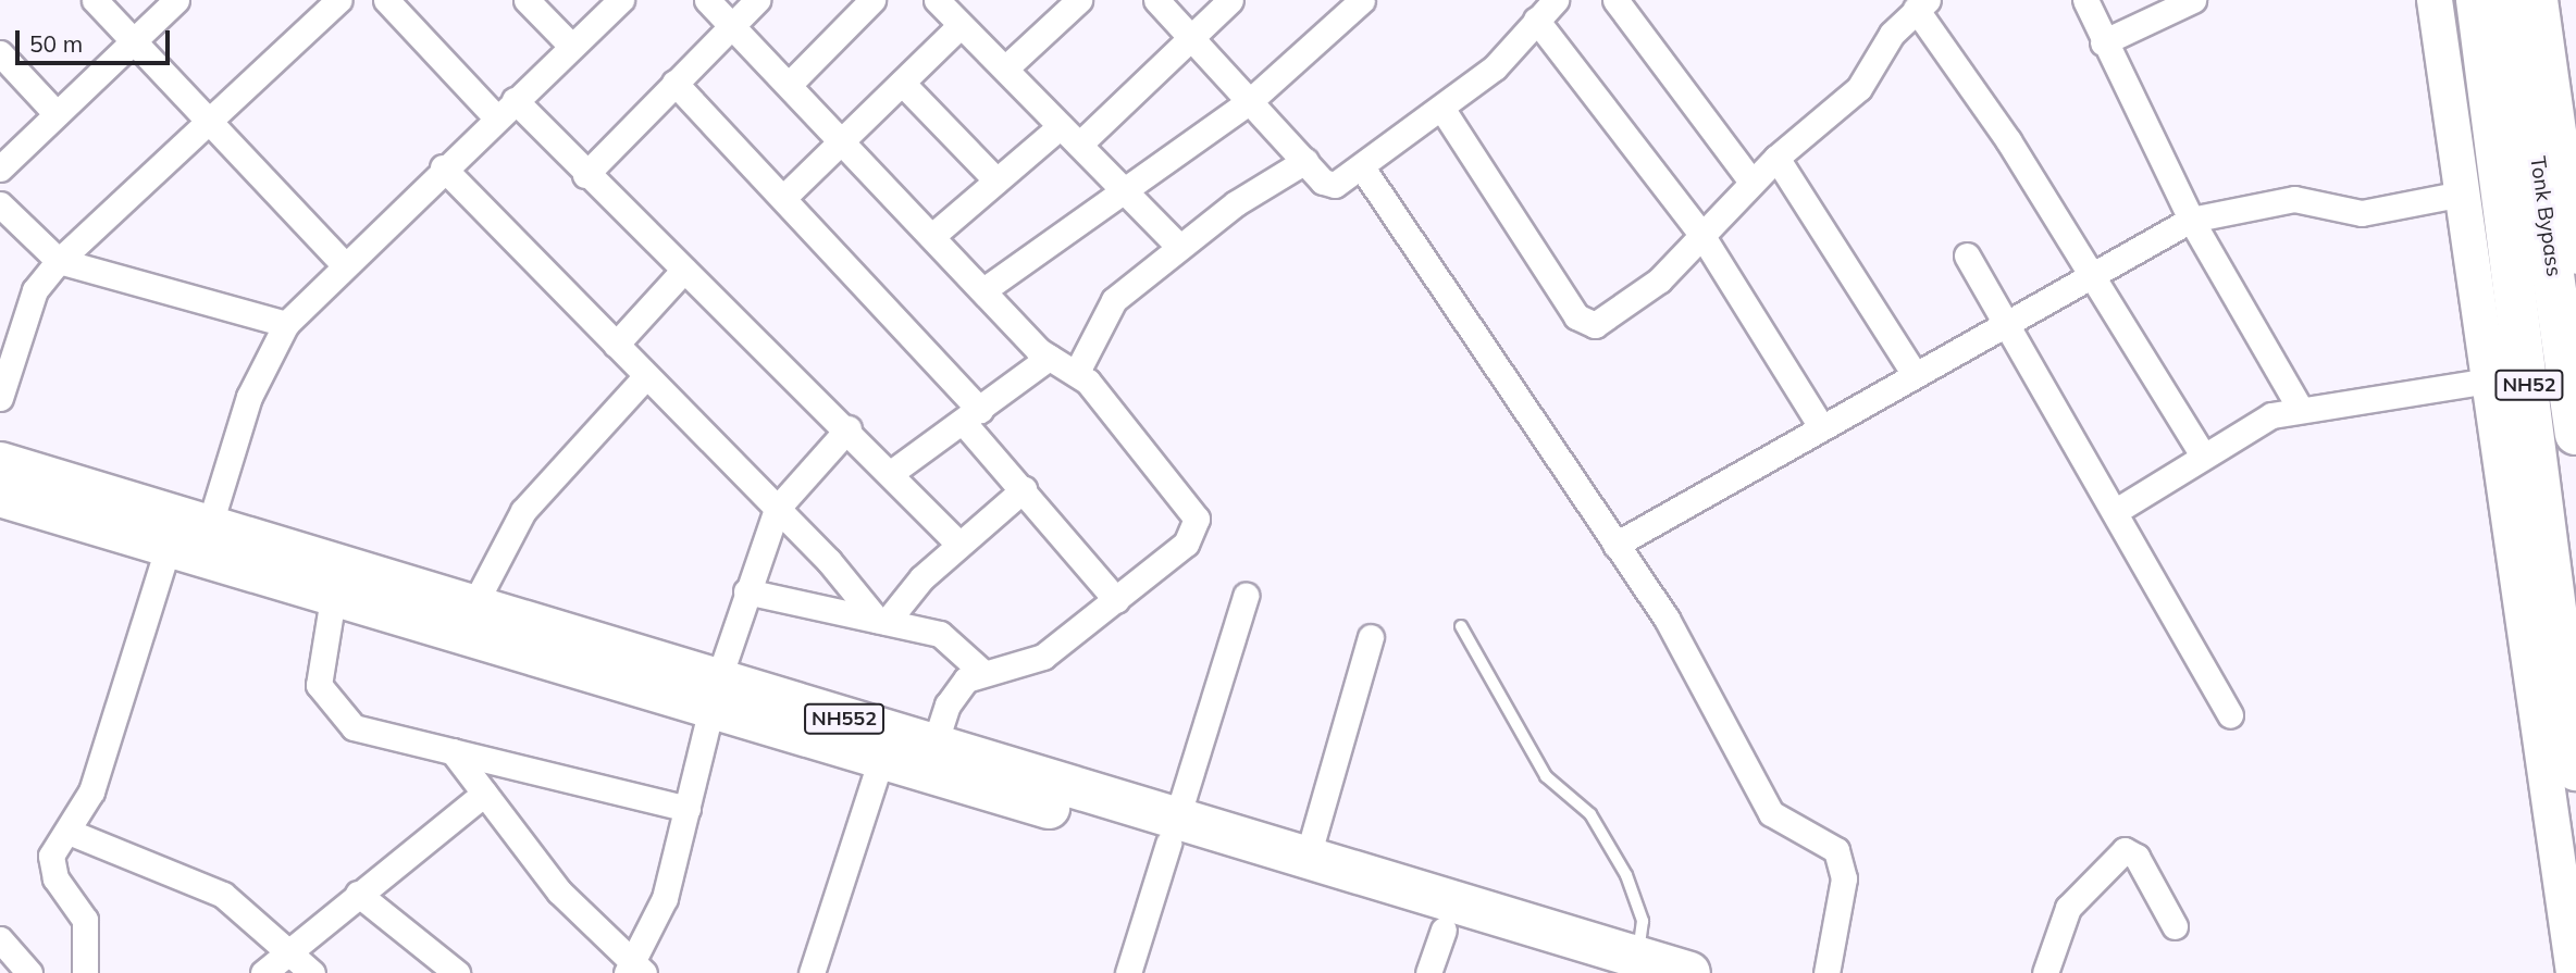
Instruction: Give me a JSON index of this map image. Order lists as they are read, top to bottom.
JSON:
{
  "streets": {
    "highway": ["Tonk Bypass", "NH52", "NH552"]
  },
  "scale_bar": "50 m"
}
